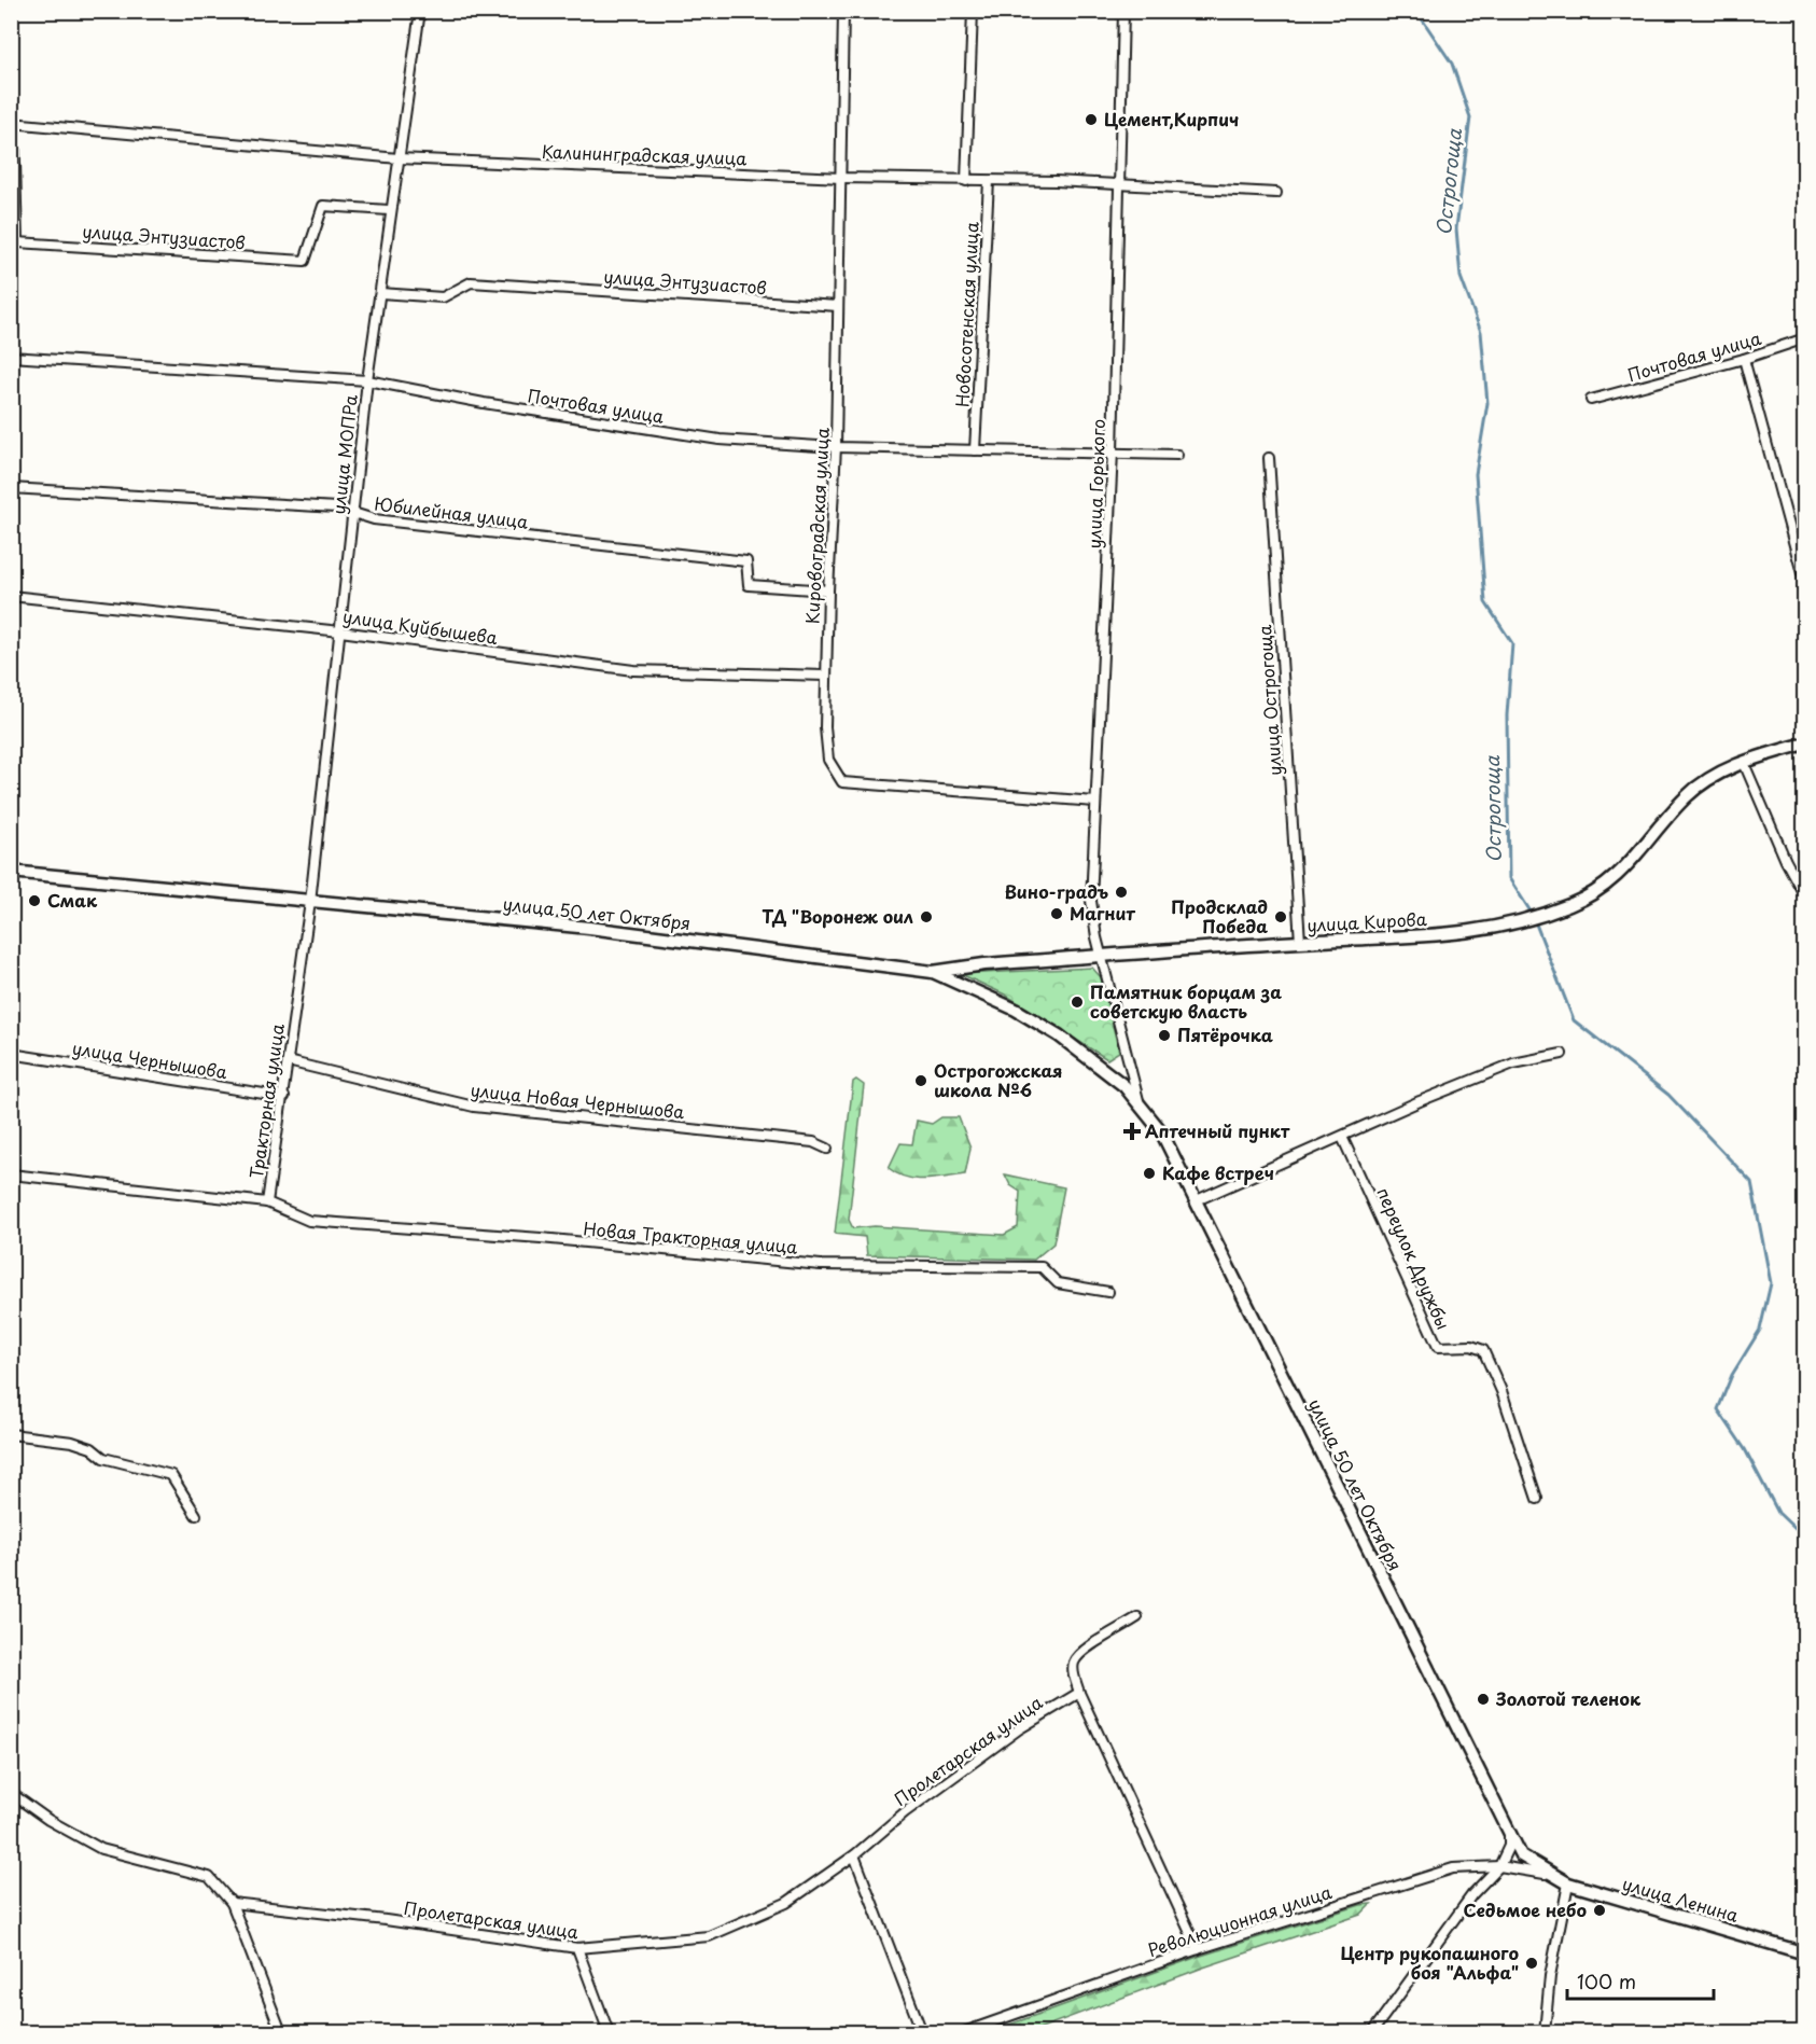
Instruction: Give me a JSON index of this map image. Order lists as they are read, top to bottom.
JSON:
{
  "streets": {
    "main road": ["улица 50 лет Октября", "улица Кирова", "улица Ленина"],
    "street": [
      "Калининградская улица",
      "улица Энтузиастов",
      "Новосотенская улица",
      "Почтовая улица",
      "улица МОПРа",
      "улица Горького",
      "Юбилейная улица",
      "Кировоградская улица",
      "улица Куйбышева",
      "улица Острогоща",
      "улица Чернышова",
      "Тракторная улица",
      "улица Новая Чернышова",
      "Новая Тракторная улица",
      "переулок Дружбы",
      "Пролетарская улица",
      "Революционная улица"
    ]
  },
  "crossings": [
    ["Калининградская улица", "улица Энтузиастов"],
    ["Калининградская улица", "Новосотенская улица"],
    ["Калининградская улица", "улица МОПРа"],
    ["Калининградская улица", "улица Горького"],
    ["Калининградская улица", "Кировоградская улица"],
    ["улица Энтузиастов", "улица МОПРа"],
    ["улица Энтузиастов", "Кировоградская улица"],
    ["Новосотенская улица", "Почтовая улица"],
    ["Почтовая улица", "улица МОПРа"],
    ["Почтовая улица", "улица Горького"],
    ["Почтовая улица", "Кировоградская улица"],
    ["улица МОПРа", "Юбилейная улица"],
    ["улица МОПРа", "улица Куйбышева"],
    ["улица МОПРа", "улица 50 лет Октября"],
    ["улица МОПРа", "Тракторная улица"],
    ["улица Горького", "Кировоградская улица"],
    ["улица Горького", "улица 50 лет Октября"],
    ["улица Горького", "улица Кирова"],
    ["Юбилейная улица", "Кировоградская улица"],
    ["Кировоградская улица", "улица Куйбышева"],
    ["улица Острогоща", "улица Кирова"],
    ["улица 50 лет Октября", "улица Кирова"],
    ["улица 50 лет Октября", "Тракторная улица"],
    ["улица 50 лет Октября", "улица Ленина"],
    ["улица Чернышова", "Тракторная улица"],
    ["Тракторная улица", "улица Новая Чернышова"],
    ["Тракторная улица", "Новая Тракторная улица"]
  ],
  "water": ["Острогоща"],
  "places": {
    "other": [
      "Цемент,Кирпич",
      "Вино-градъ",
      "Смак",
      "Магнит",
      "ТД \"Воронеж оил",
      "Продсклад Победа",
      "Памятник борцам за советскую власть",
      "Пятёрочка",
      "Острогожская школа №6",
      "Кафе встреч",
      "Золотой теленок",
      "Седьмое небо",
      "Центр рукопашного боя \"Альфа\""
    ],
    "health": ["Аптечный пункт"]
  },
  "scale_bar": "100 m"
}
